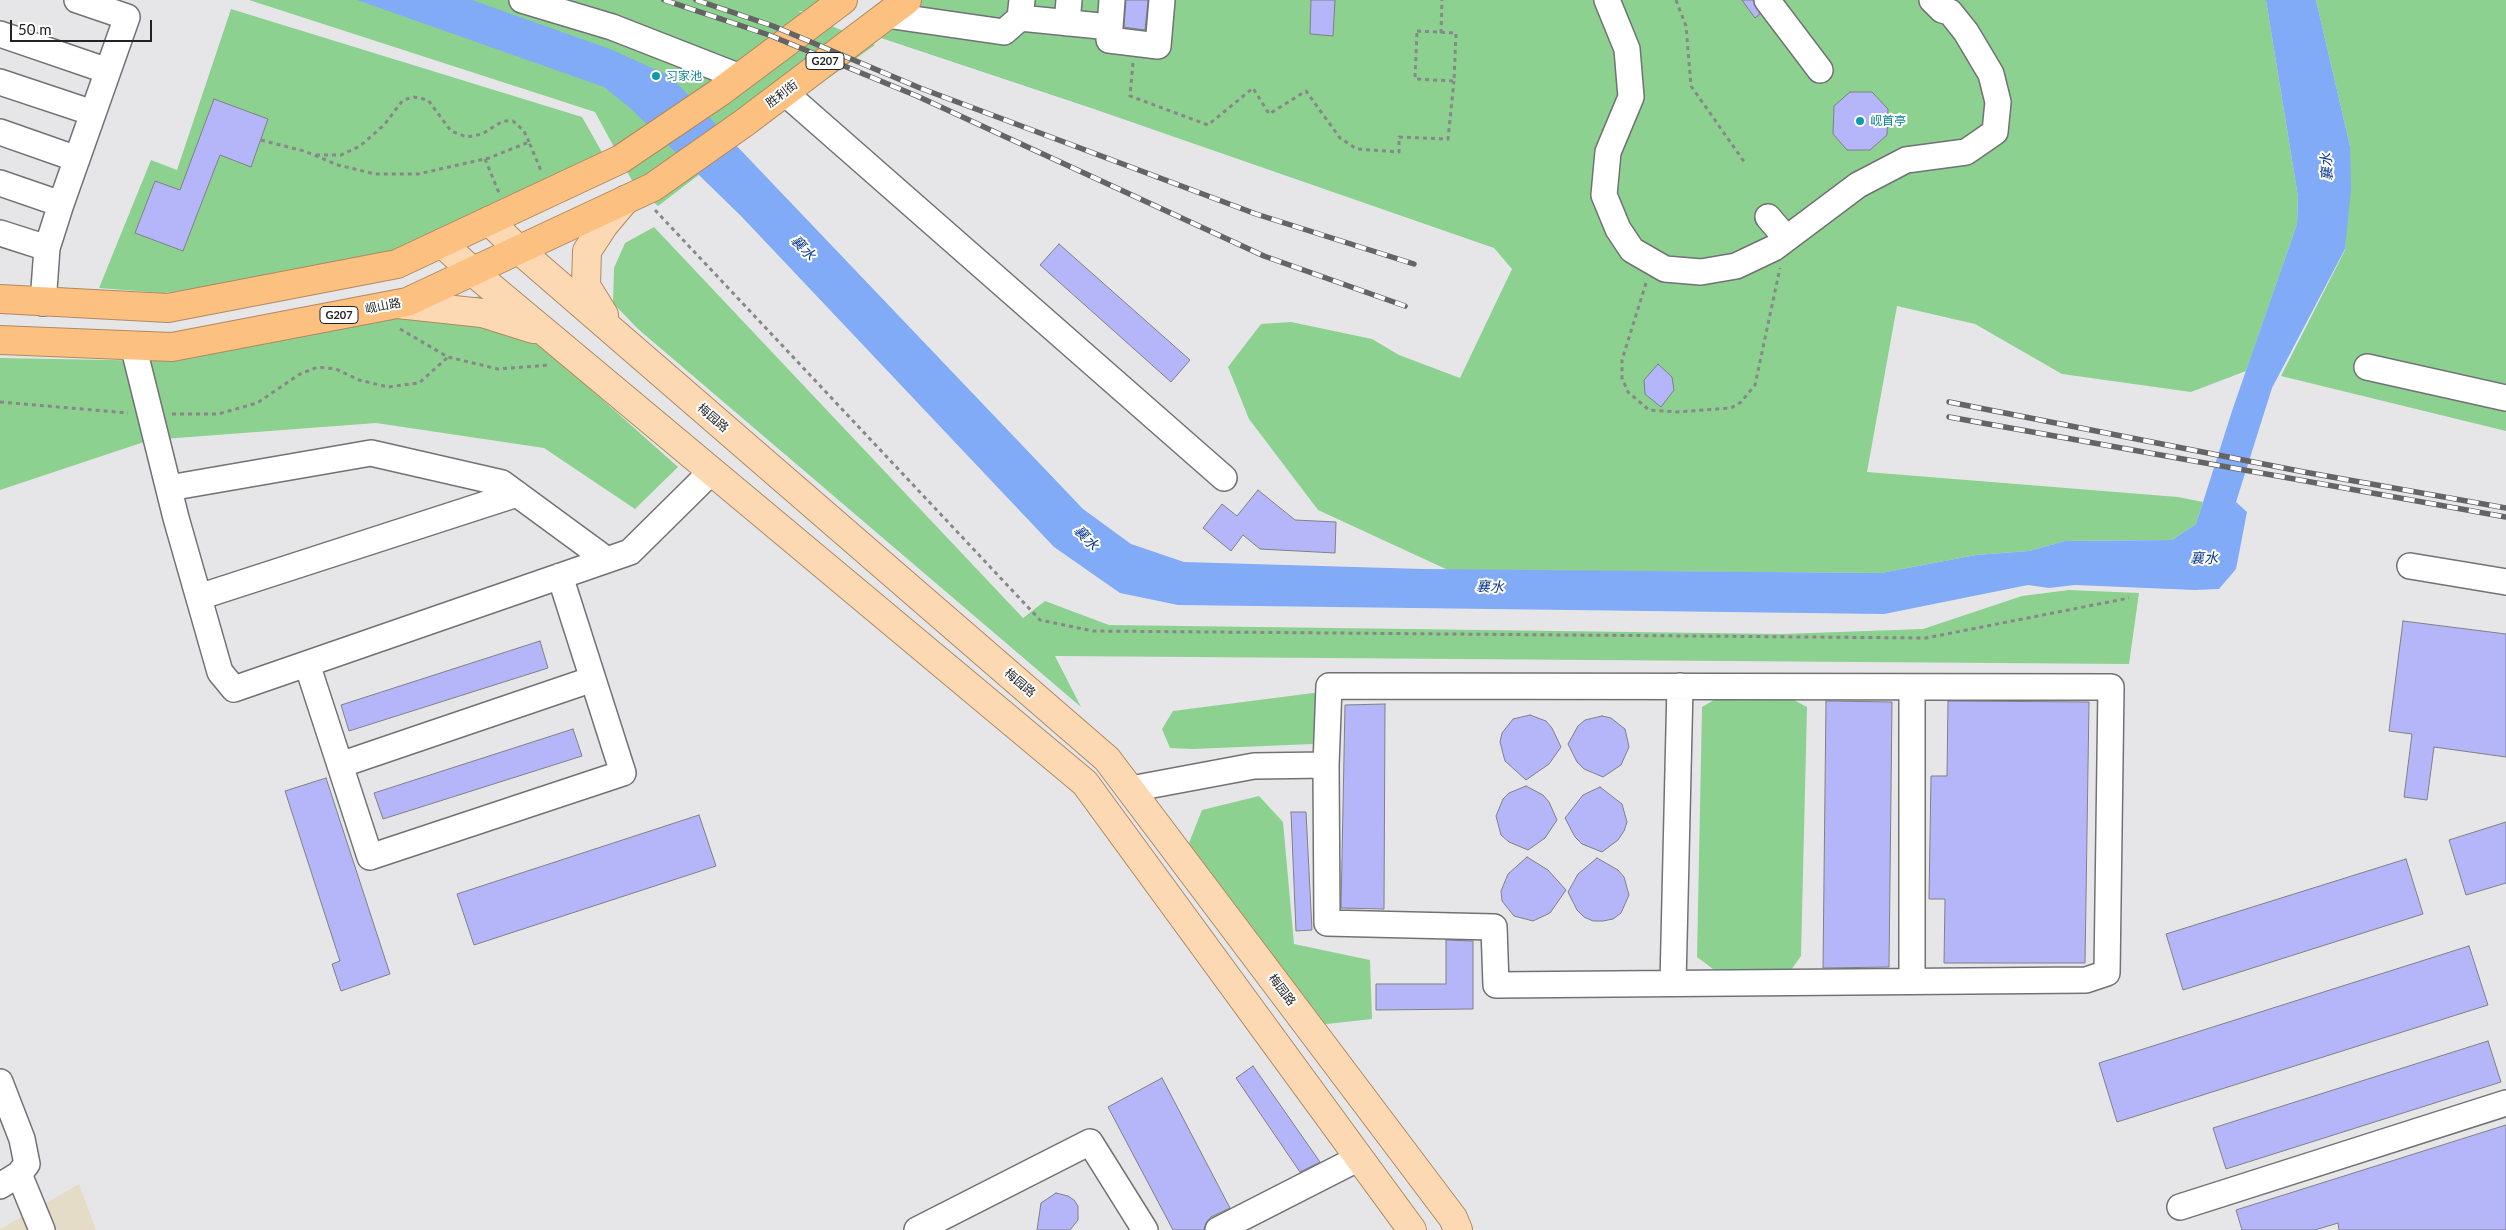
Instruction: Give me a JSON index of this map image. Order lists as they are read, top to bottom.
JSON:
{
  "streets": {
    "highway": ["G207", "胜利街", "岘山路"],
    "main road": ["梅园路"]
  },
  "crossings": [
    ["胜利街", "岘山路"],
    ["岘山路", "梅园路"]
  ],
  "water": ["襄水"],
  "places": ["习家池", "岘首亭"],
  "scale_bar": "50 m"
}
